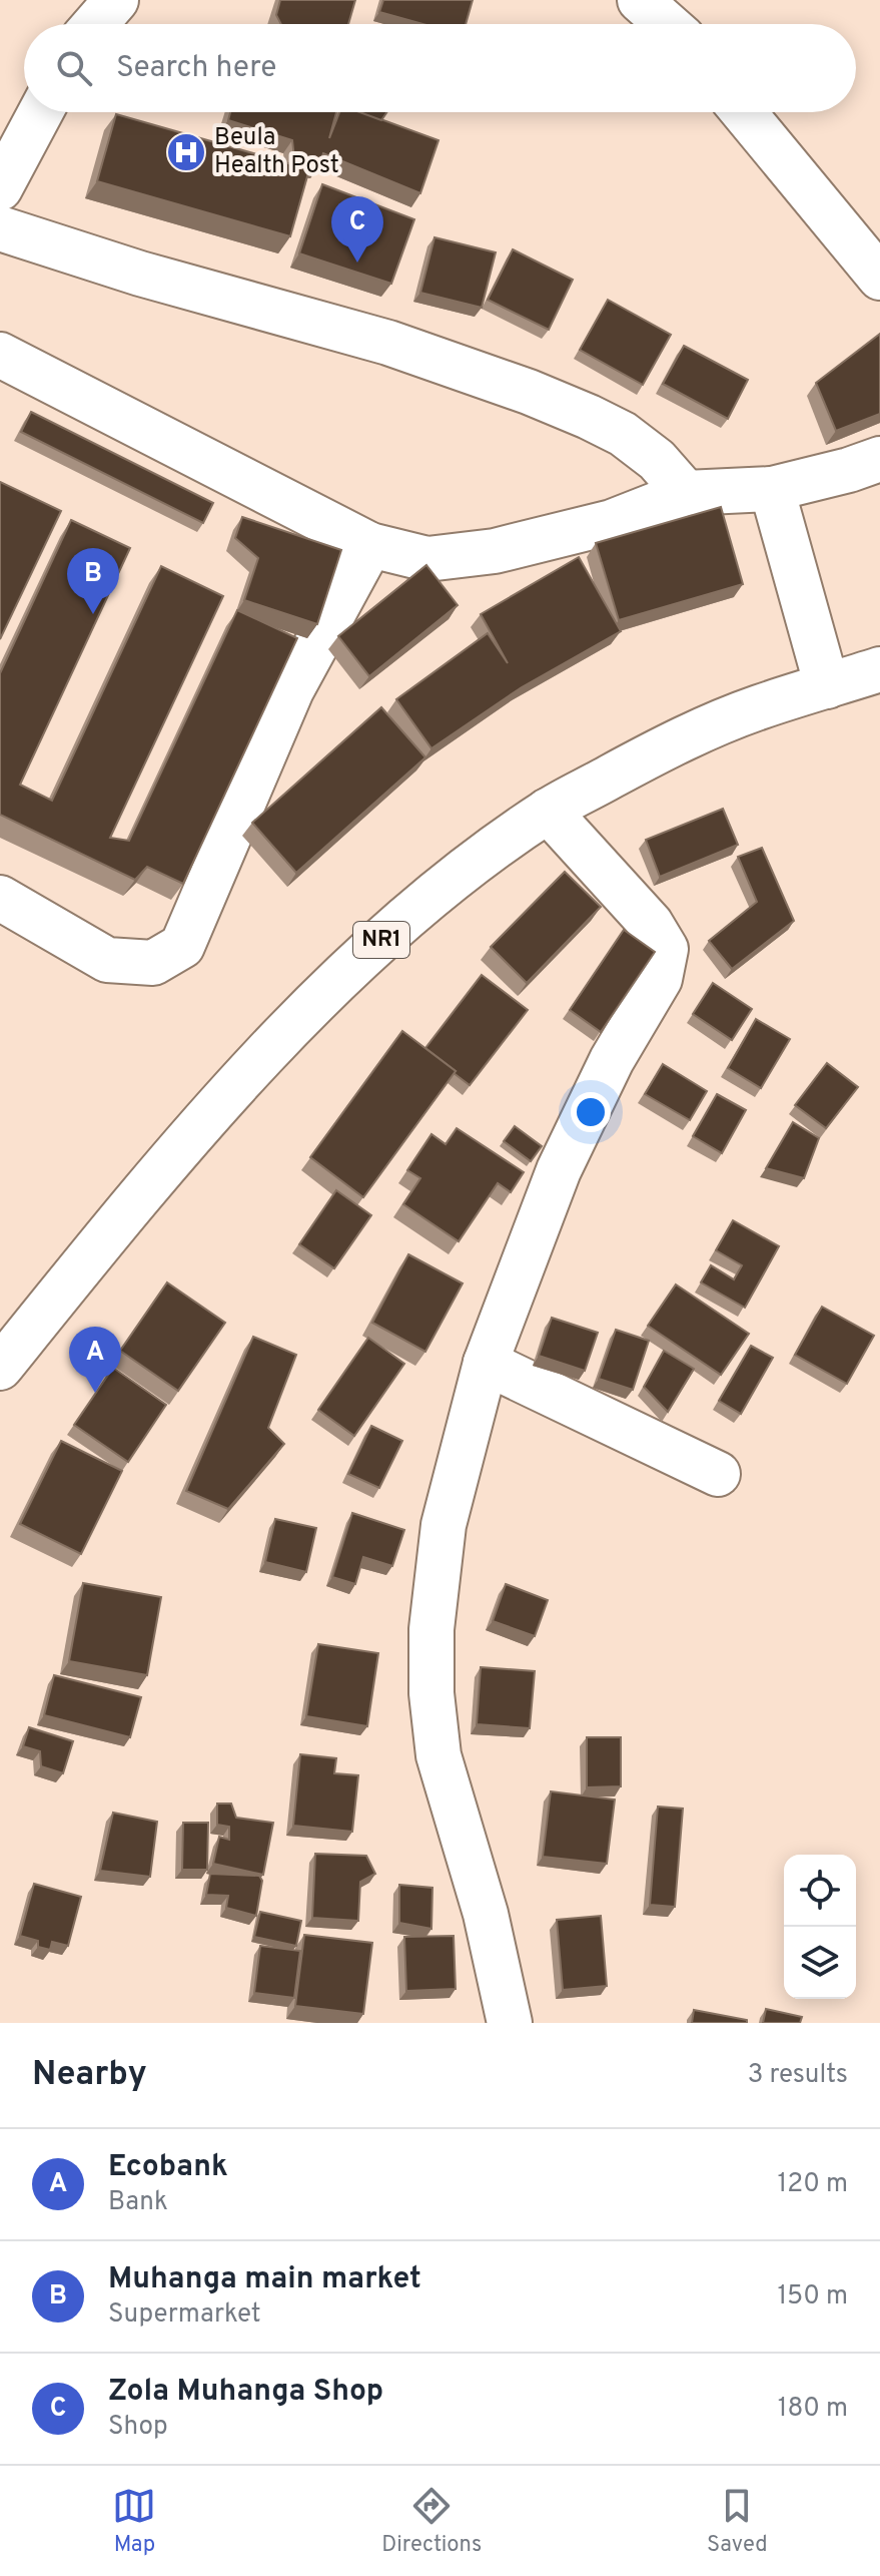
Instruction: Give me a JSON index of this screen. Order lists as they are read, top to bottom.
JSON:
{
  "streets": {
    "main road": ["NR1"]
  },
  "places": {
    "hospital": ["Beula Health Post"]
  },
  "page": {
    "search": "Search here",
    "pins": ["C", "B", "A"],
    "heading": ["Nearby", "3 results"],
    "list": [
      {
        "mark": "A",
        "name": "Ecobank",
        "note": "Bank",
        "value": "120 m"
      },
      {
        "mark": "B",
        "name": "Muhanga main market",
        "note": "Supermarket",
        "value": "150 m"
      },
      {
        "mark": "C",
        "name": "Zola Muhanga Shop",
        "note": "Shop",
        "value": "180 m"
      }
    ],
    "nav": ["Map", "Directions", "Saved"]
  }
}
